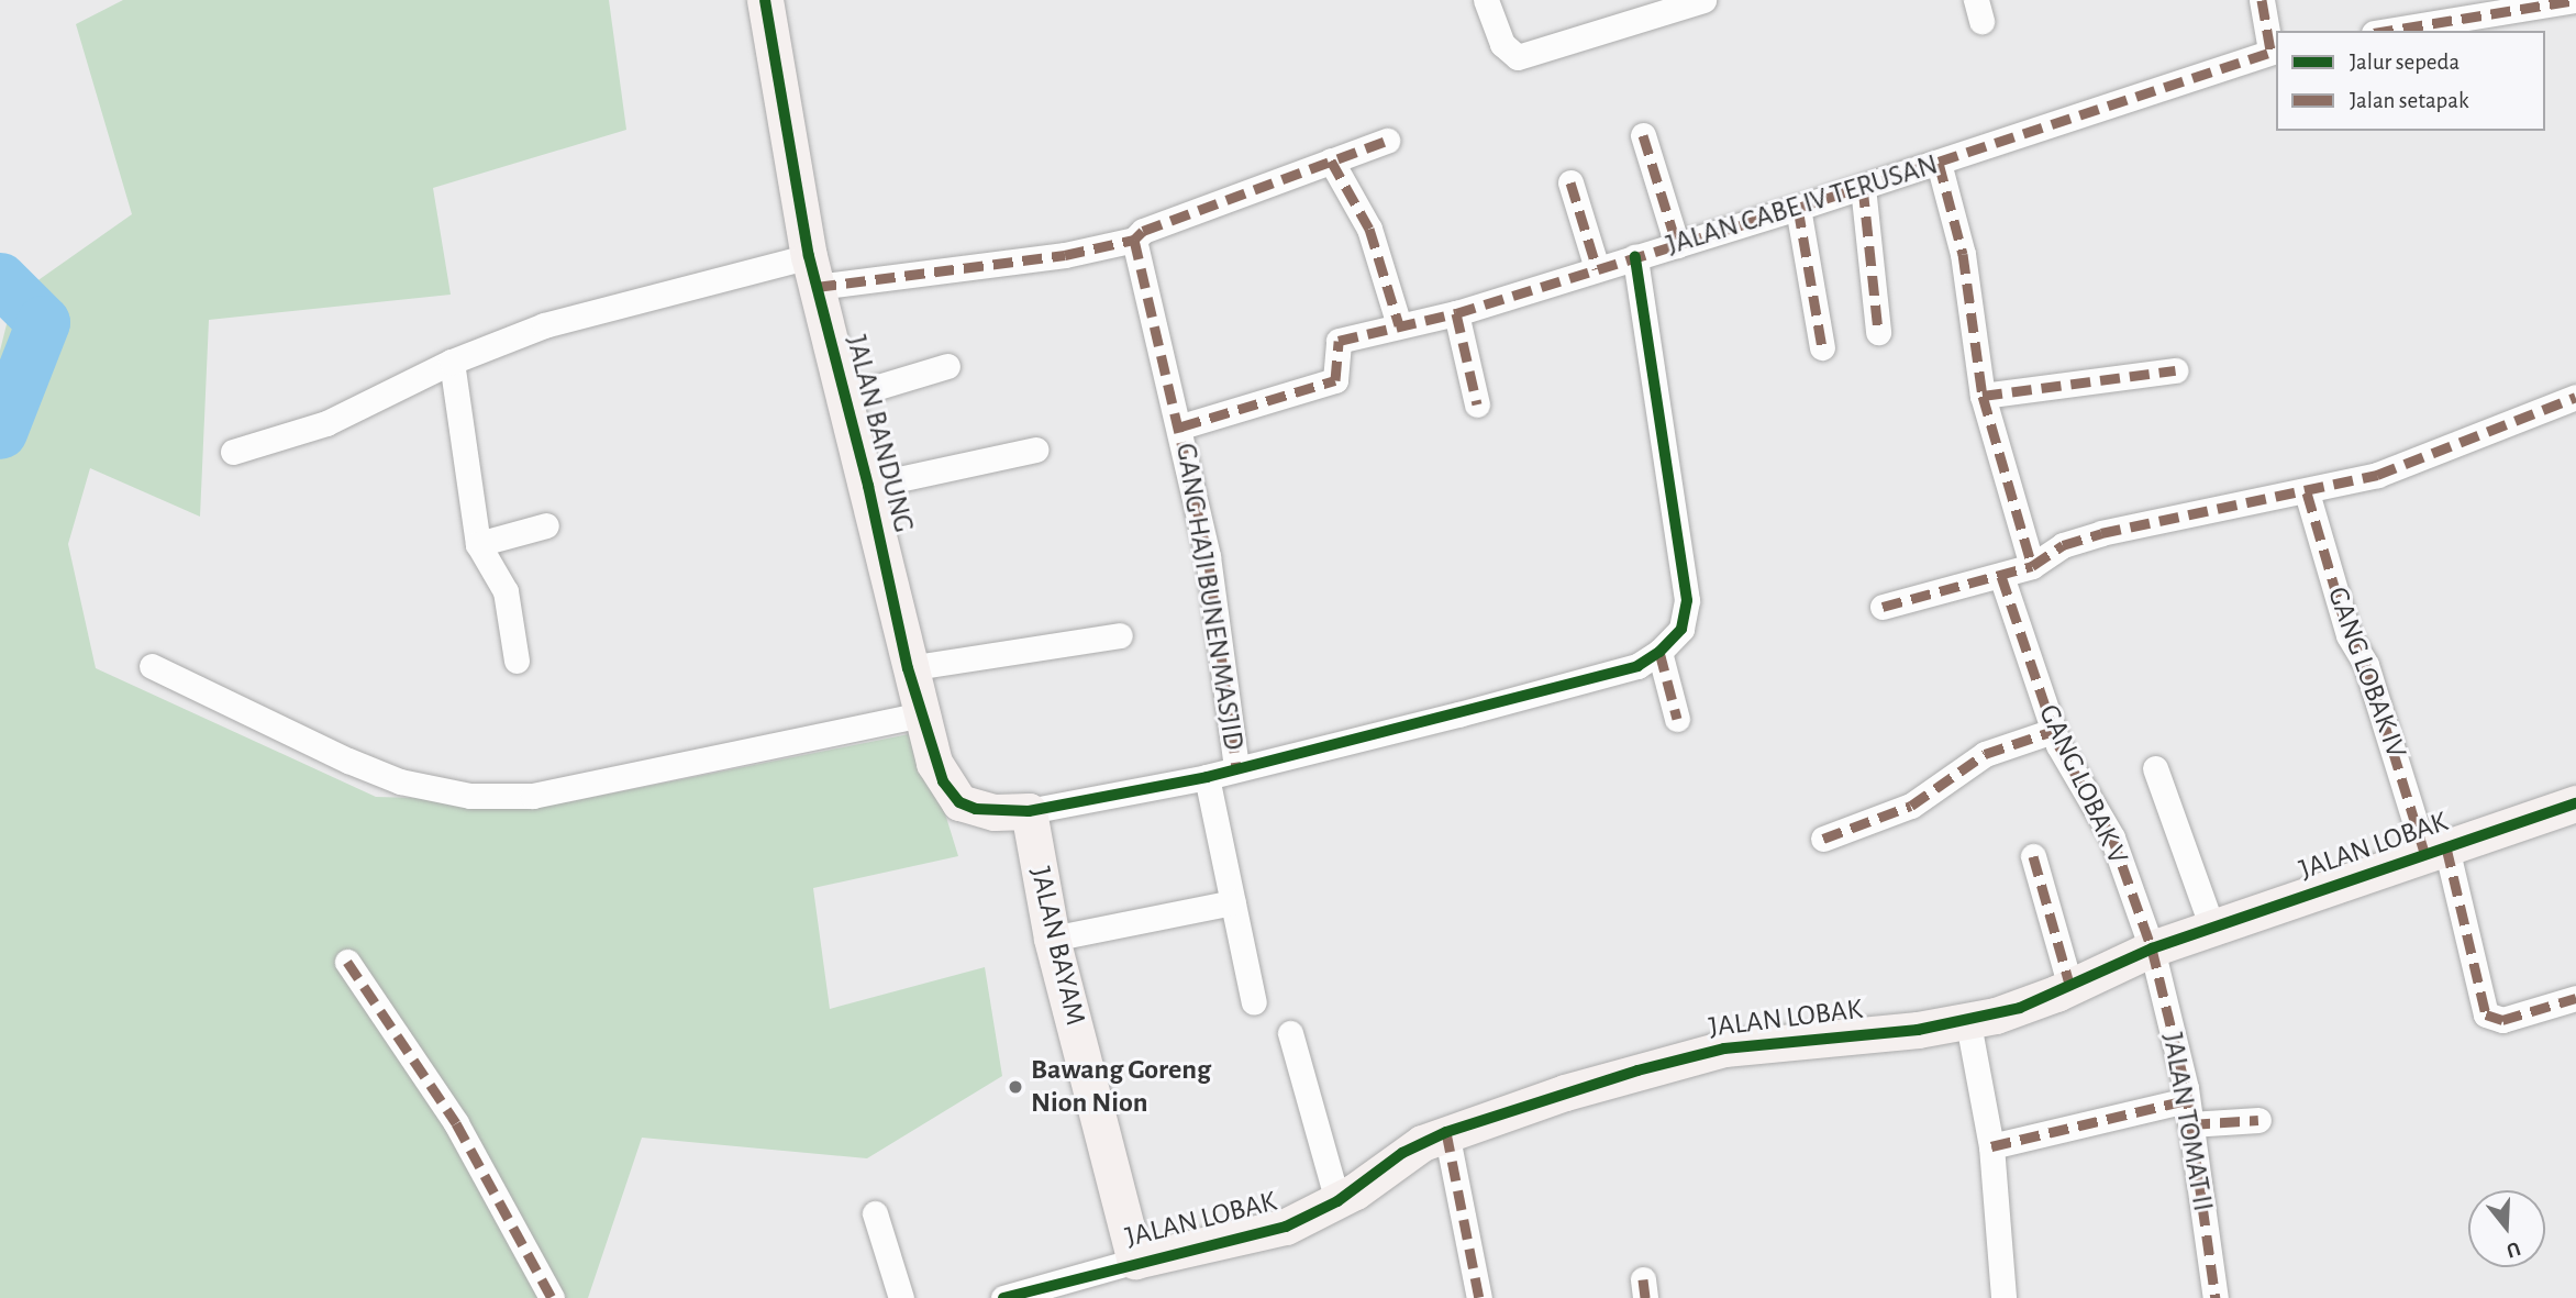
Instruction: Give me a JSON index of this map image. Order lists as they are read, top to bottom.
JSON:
{
  "streets": {
    "street": [
      "JALAN CABE IV TERUSAN",
      "JALAN BANDUNG",
      "GANG HAJI BUNEN MASJID",
      "GANG LOBAK IV",
      "GANG LOBAK V",
      "JALAN LOBAK",
      "JALAN BAYAM",
      "JALAN TOMAT II"
    ]
  },
  "crossings": [
    ["JALAN CABE IV TERUSAN", "GANG HAJI BUNEN MASJID"],
    ["JALAN BANDUNG", "JALAN BAYAM"],
    ["GANG LOBAK IV", "JALAN LOBAK"],
    ["GANG LOBAK V", "JALAN LOBAK"],
    ["GANG LOBAK V", "JALAN TOMAT II"],
    ["JALAN LOBAK", "JALAN BAYAM"],
    ["JALAN LOBAK", "JALAN TOMAT II"]
  ],
  "places": ["Bawang Goreng Nion Nion"],
  "legend": ["Jalur sepeda", "Jalan setapak"],
  "north": "bottom"
}
